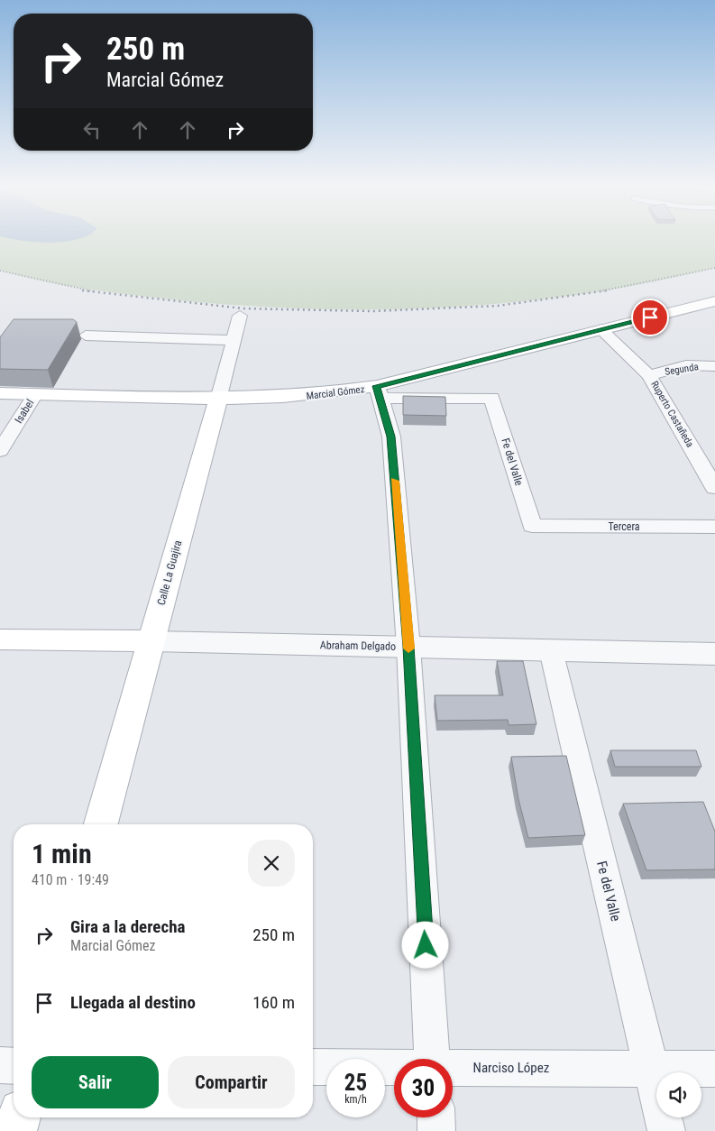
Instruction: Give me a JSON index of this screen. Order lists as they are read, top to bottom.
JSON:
{
  "streets": {
    "main road": ["Marcial Gómez", "Calle La Guajira", "Abraham Delgado"],
    "street": [
      "Segunda",
      "Isabel",
      "Ruperto Castañeda",
      "Fe del Valle",
      "Tercera",
      "Narciso López"
    ]
  },
  "crossings": [
    ["Segunda", "Ruperto Castañeda"],
    ["Marcial Gómez", "Isabel"],
    ["Marcial Gómez", "Ruperto Castañeda"],
    ["Marcial Gómez", "Fe del Valle"],
    ["Marcial Gómez", "Calle La Guajira"],
    ["Fe del Valle", "Tercera"],
    ["Fe del Valle", "Abraham Delgado"],
    ["Fe del Valle", "Narciso López"],
    ["Calle La Guajira", "Abraham Delgado"]
  ],
  "page": {
    "turn": ["250 m", "Marcial Gómez"],
    "heading": ["1 min", "410 m · 19:49"],
    "list": [
      {
        "name": "Gira a la derecha",
        "note": "Marcial Gómez",
        "value": "250 m"
      },
      {
        "name": "Llegada al destino",
        "value": "160 m"
      }
    ],
    "buttons": ["Salir", "Compartir"],
    "speed": "25 km/h",
    "limit": "30"
  }
}
